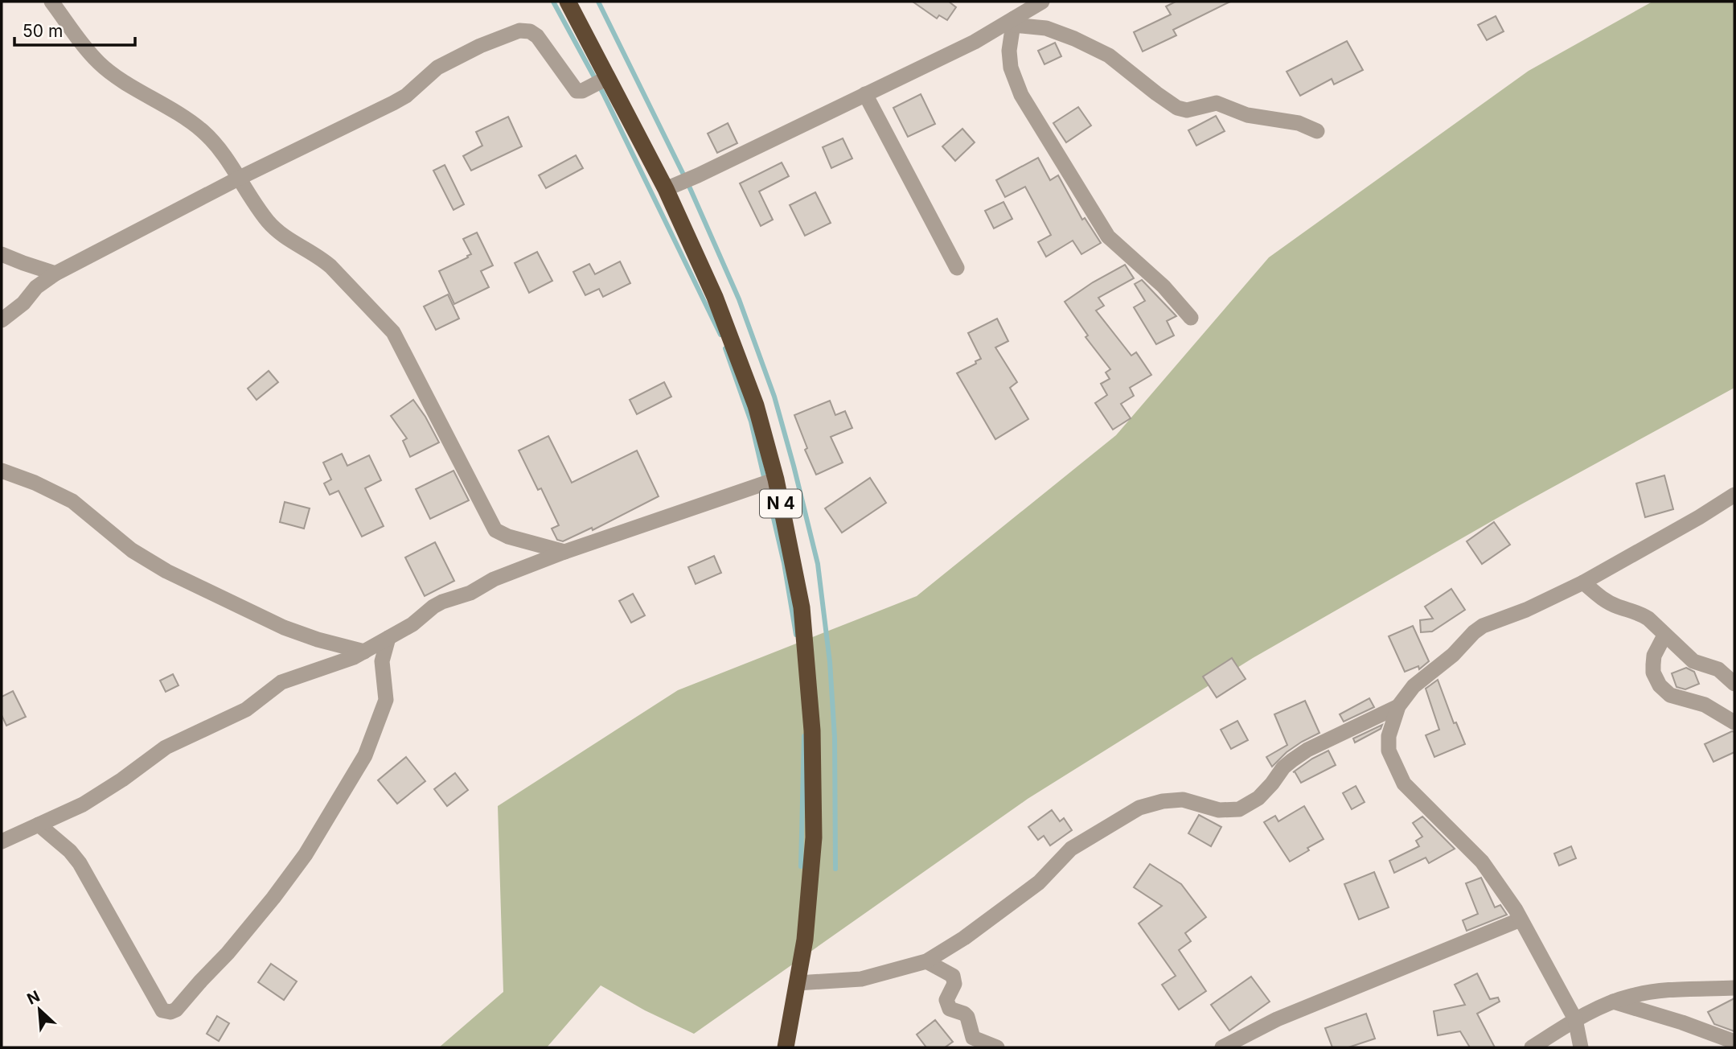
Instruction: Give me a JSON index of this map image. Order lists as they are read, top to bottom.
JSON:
{
  "streets": {
    "highway": ["N 4"]
  },
  "scale_bar": "50 m",
  "north": "top left"
}
